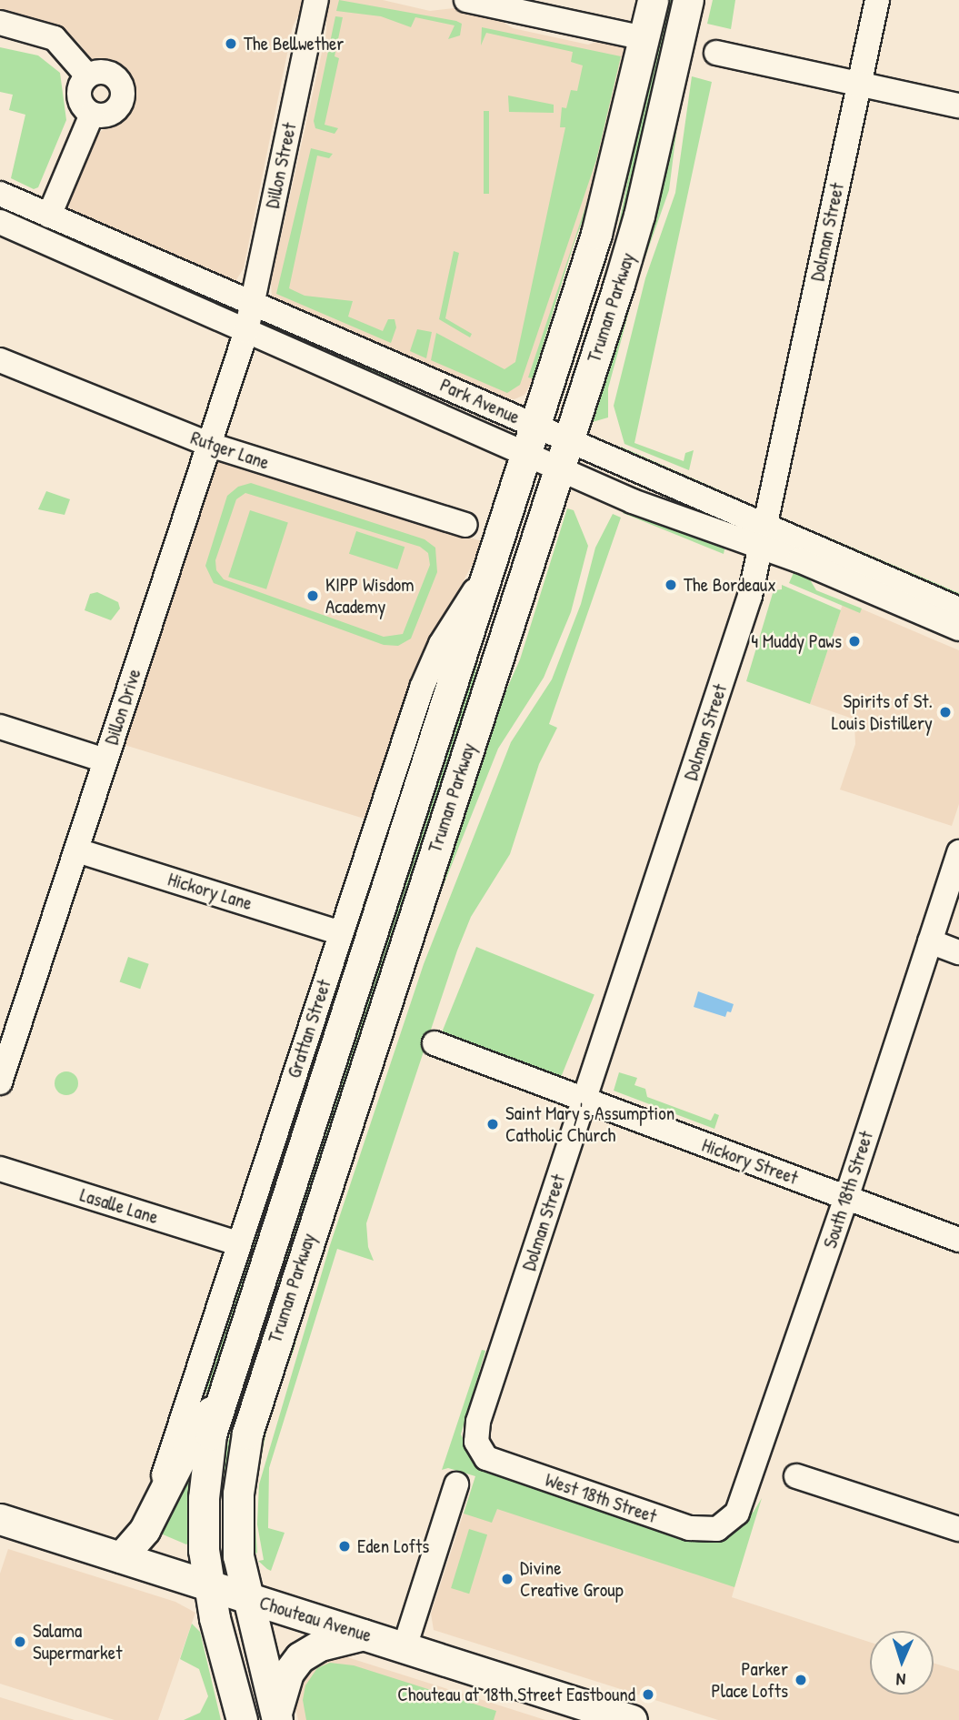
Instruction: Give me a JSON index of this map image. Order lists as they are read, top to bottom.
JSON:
{
  "streets": {
    "main road": ["Truman Parkway", "Chouteau Avenue"],
    "street": [
      "Dillon Street",
      "Dolman Street",
      "Park Avenue",
      "Rutger Lane",
      "Dillon Drive",
      "Hickory Lane",
      "Grattan Street",
      "Hickory Street",
      "South 18th Street",
      "Lasalle Lane",
      "West 18th Street"
    ]
  },
  "crossings": [
    ["Dillon Street", "Park Avenue"],
    ["Dillon Street", "Dillon Drive"],
    ["Dolman Street", "Park Avenue"],
    ["Dolman Street", "Hickory Street"],
    ["Dolman Street", "West 18th Street"],
    ["Truman Parkway", "Park Avenue"],
    ["Truman Parkway", "Grattan Street"],
    ["Truman Parkway", "Chouteau Avenue"],
    ["Park Avenue", "Dillon Drive"],
    ["Rutger Lane", "Dillon Drive"],
    ["Dillon Drive", "Hickory Lane"],
    ["Hickory Lane", "Grattan Street"],
    ["Grattan Street", "Lasalle Lane"],
    ["Hickory Street", "South 18th Street"],
    ["South 18th Street", "West 18th Street"]
  ],
  "places": [
    "The Bellwether",
    "The Bordeaux",
    "KIPP Wisdom Academy",
    "4 Muddy Paws",
    "Spirits of St. Louis Distillery",
    "Saint Mary's Assumption Catholic Church",
    "Eden Lofts",
    "Divine Creative Group",
    "Salama Supermarket",
    "Parker Place Lofts",
    "Chouteau at 18th Street Eastbound"
  ],
  "north": "bottom"
}
